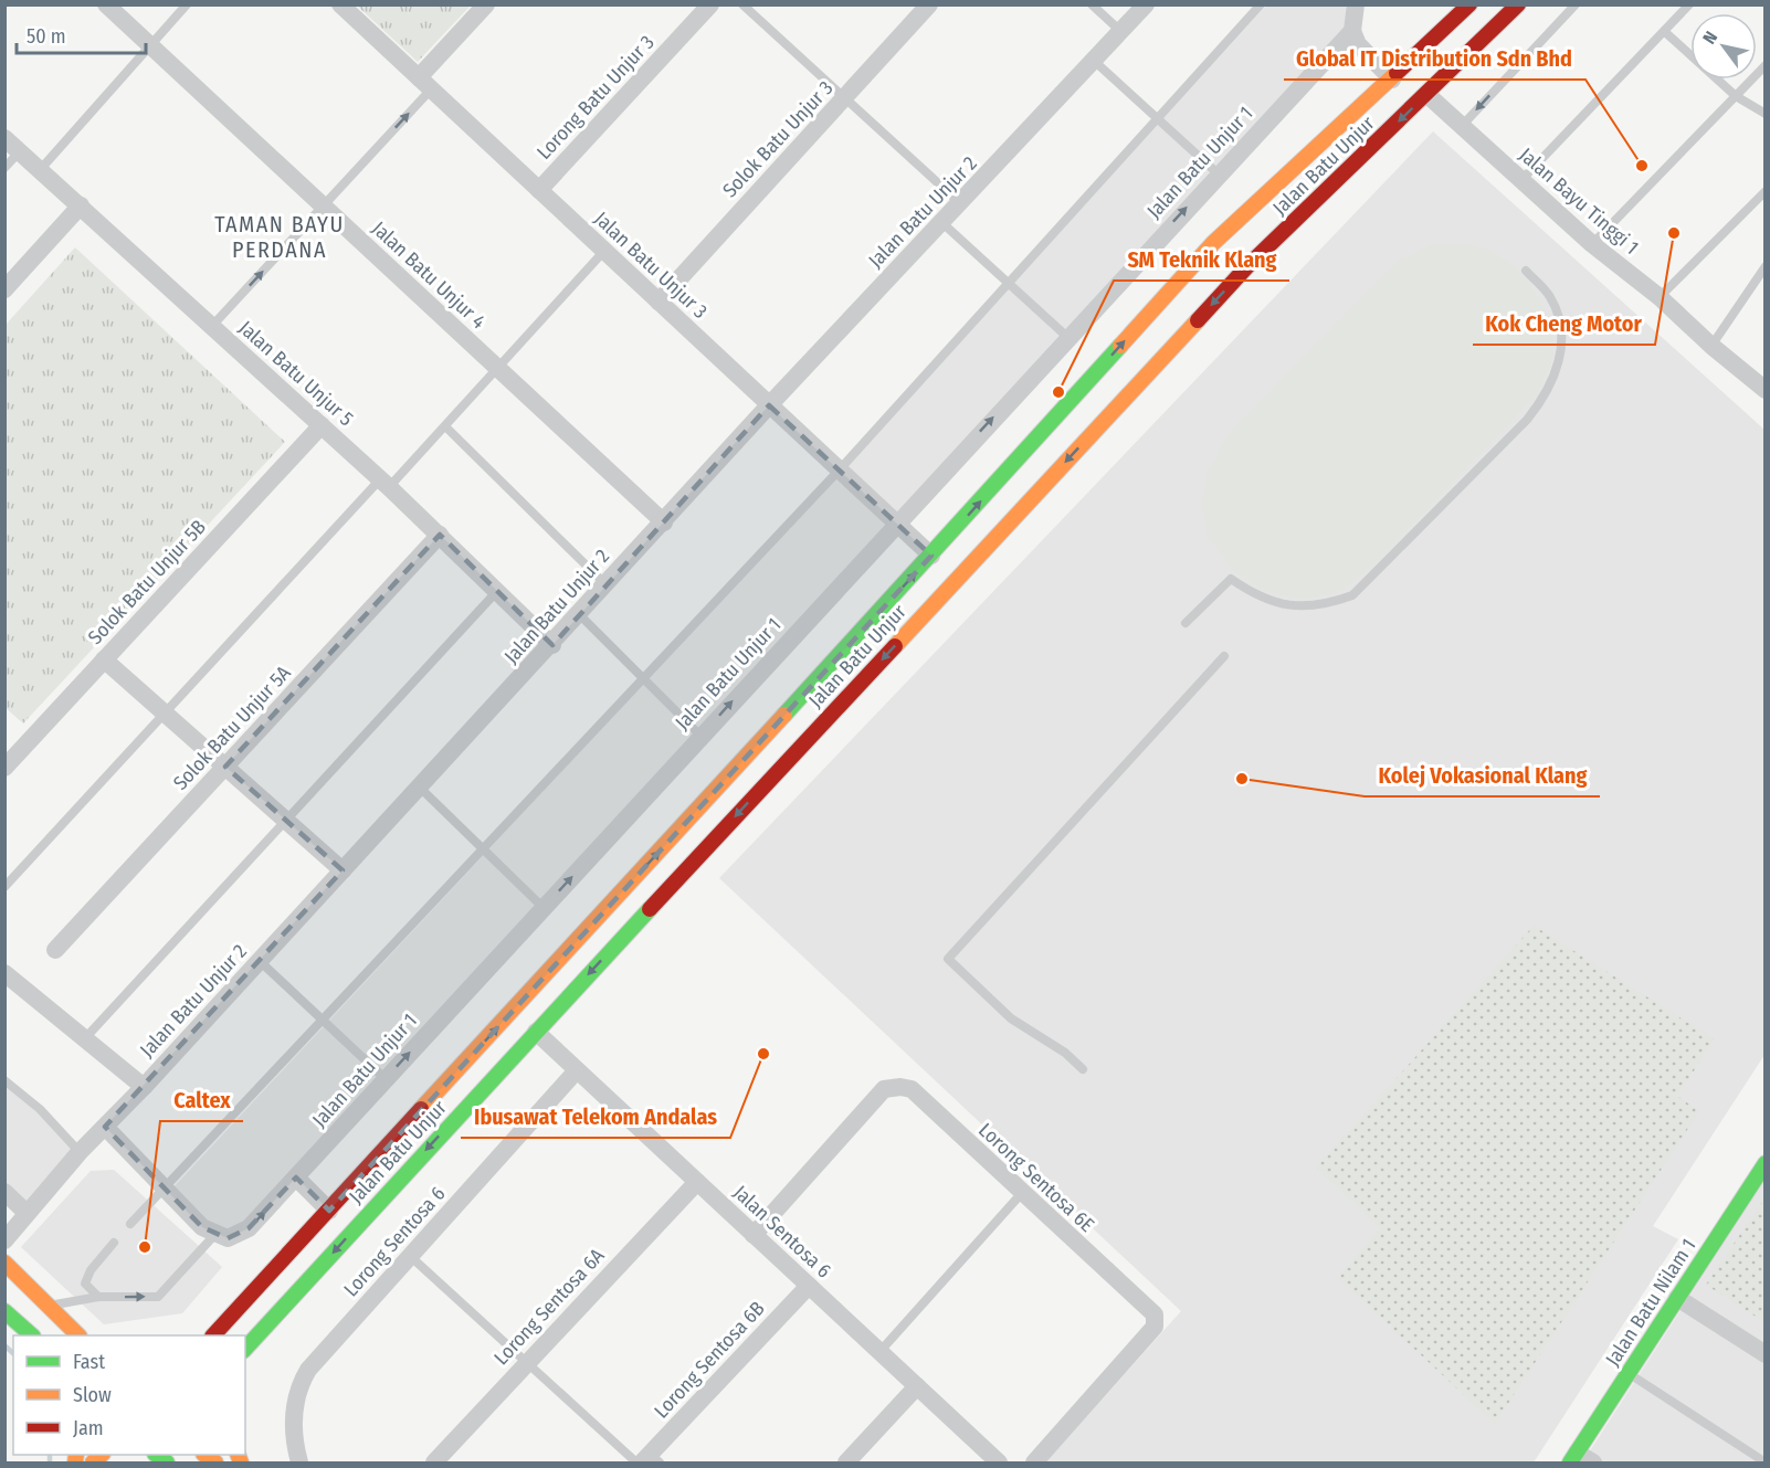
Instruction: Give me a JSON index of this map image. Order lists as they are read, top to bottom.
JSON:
{
  "streets": {
    "main road": ["Jalan Batu Unjur", "Jalan Batu Nilam 1"],
    "street": [
      "Lorong Batu Unjur 3",
      "Solok Batu Unjur 3",
      "Jalan Batu Unjur 1",
      "Jalan Bayu Tinggi 1",
      "Jalan Batu Unjur 2",
      "Jalan Batu Unjur 3",
      "Jalan Batu Unjur 4",
      "Jalan Batu Unjur 5",
      "Solok Batu Unjur 5B",
      "Solok Batu Unjur 5A",
      "Lorong Sentosa 6E",
      "Jalan Sentosa 6",
      "Lorong Sentosa 6",
      "Lorong Sentosa 6A",
      "Lorong Sentosa 6B"
    ]
  },
  "crossings": [
    ["Lorong Batu Unjur 3", "Jalan Batu Unjur 3"],
    ["Solok Batu Unjur 3", "Jalan Batu Unjur 3"],
    ["Jalan Batu Unjur 1", "Jalan Batu Unjur 3"],
    ["Jalan Batu Unjur", "Jalan Bayu Tinggi 1"],
    ["Jalan Batu Unjur", "Jalan Batu Unjur 3"],
    ["Jalan Batu Unjur", "Jalan Sentosa 6"],
    ["Jalan Batu Unjur 2", "Jalan Batu Unjur 3"],
    ["Jalan Batu Unjur 2", "Jalan Batu Unjur 4"],
    ["Jalan Batu Unjur 2", "Jalan Batu Unjur 5"],
    ["Jalan Batu Unjur 5", "Solok Batu Unjur 5B"],
    ["Jalan Batu Unjur 5", "Solok Batu Unjur 5A"],
    ["Lorong Sentosa 6E", "Jalan Sentosa 6"],
    ["Jalan Sentosa 6", "Lorong Sentosa 6"],
    ["Jalan Sentosa 6", "Lorong Sentosa 6A"],
    ["Jalan Sentosa 6", "Lorong Sentosa 6B"]
  ],
  "one_way": ["Jalan Batu Unjur 1"],
  "districts": ["TAMAN BAYU PERDANA"],
  "places": [
    "Global IT Distribution Sdn Bhd",
    "Kok Cheng Motor",
    "SM Teknik Klang",
    "Kolej Vokasional Klang",
    "Ibusawat Telekom Andalas",
    "Caltex"
  ],
  "legend": ["Fast", "Slow", "Jam"],
  "scale_bar": "50 m",
  "north": "top left"
}
